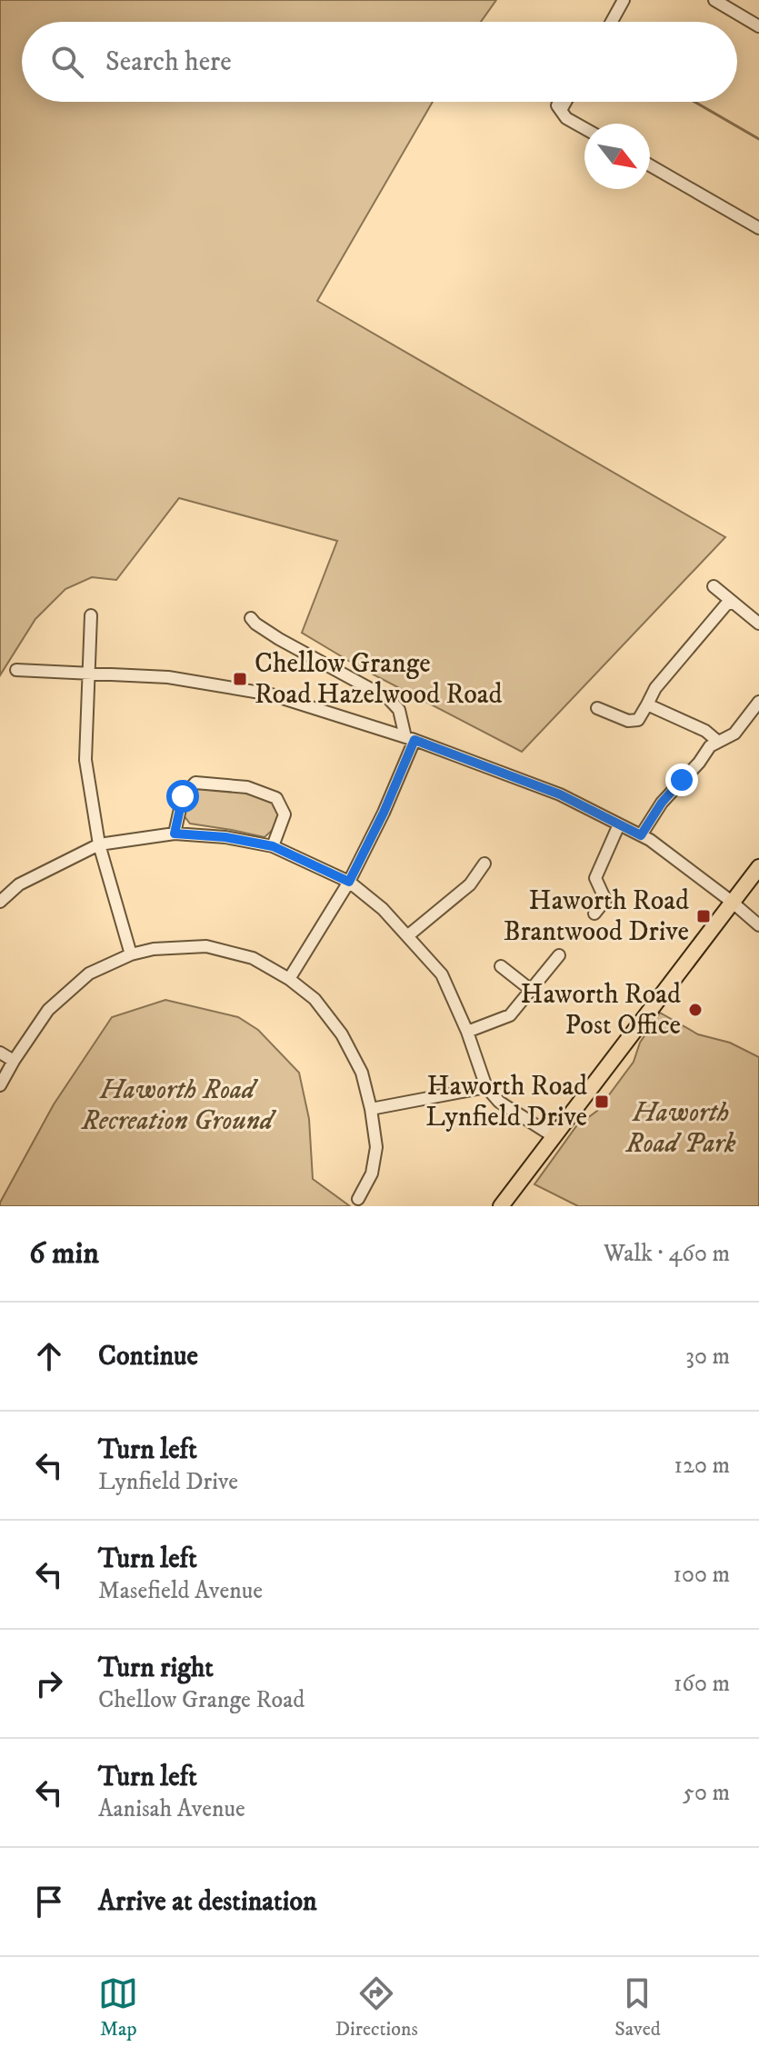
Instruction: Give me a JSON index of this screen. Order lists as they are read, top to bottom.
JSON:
{
  "parks": ["Haworth Road Recreation Ground", "Haworth Road Park"],
  "places": {
    "transit": ["Chellow Grange Road Hazelwood Road", "Haworth Road Brantwood Drive", "Haworth Road Lynfield Drive"],
    "other": ["Haworth Road Post Office"]
  },
  "north": "bottom right",
  "page": {
    "search": "Search here",
    "heading": ["6 min", "Walk · 460 m"],
    "list": [
      ["Continue", "30 m"],
      ["Turn left", "Lynfield Drive", "120 m"],
      ["Turn left", "Masefield Avenue", "100 m"],
      ["Turn right", "Chellow Grange Road", "160 m"],
      ["Turn left", "Aanisah Avenue", "50 m"],
      "Arrive at destination"
    ],
    "nav": ["Map", "Directions", "Saved"]
  }
}
